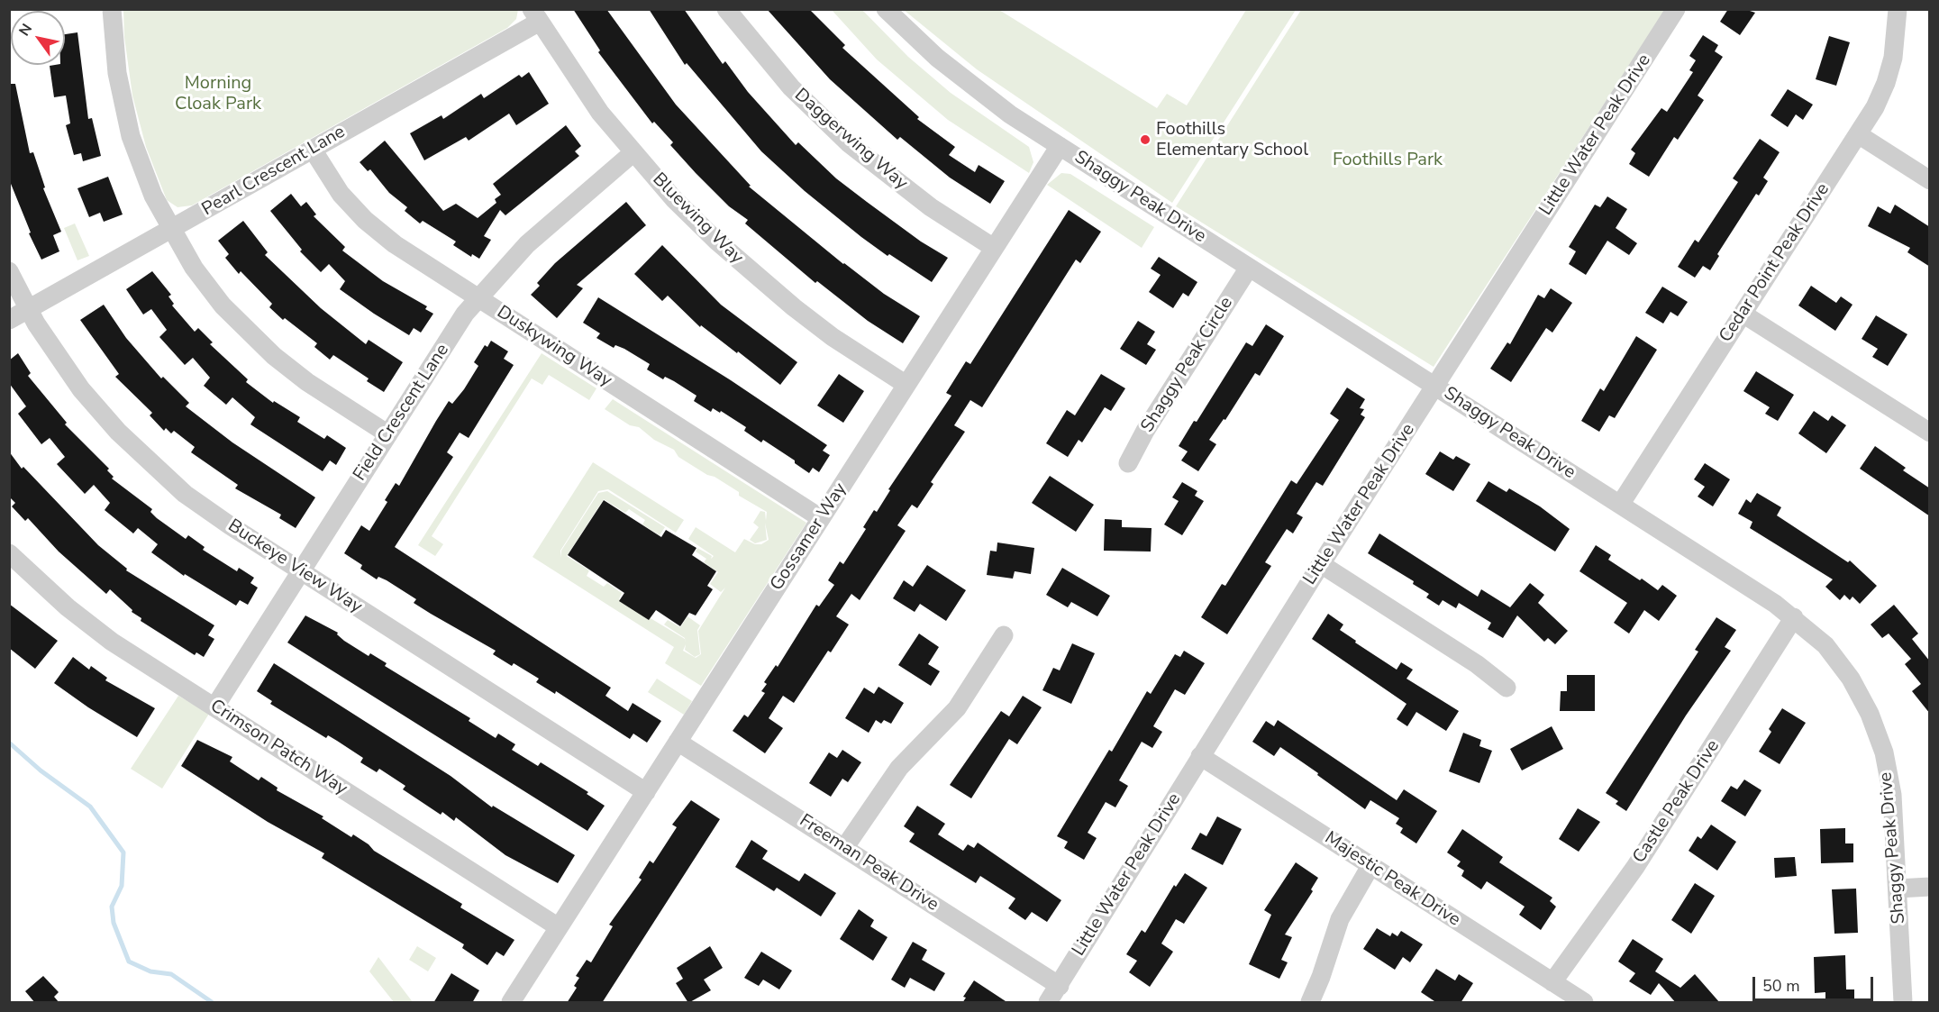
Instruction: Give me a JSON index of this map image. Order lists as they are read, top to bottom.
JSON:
{
  "streets": {
    "street": [
      "Little Water Peak Drive",
      "Daggerwing Way",
      "Pearl Crescent Lane",
      "Shaggy Peak Drive",
      "Bluewing Way",
      "Cedar Point Peak Drive",
      "Duskywing Way",
      "Shaggy Peak Circle",
      "Field Crescent Lane",
      "Gossamer Way",
      "Buckeye View Way",
      "Crimson Patch Way",
      "Castle Peak Drive",
      "Freeman Peak Drive",
      "Majestic Peak Drive"
    ]
  },
  "crossings": [
    ["Little Water Peak Drive", "Shaggy Peak Drive"],
    ["Little Water Peak Drive", "Freeman Peak Drive"],
    ["Little Water Peak Drive", "Majestic Peak Drive"],
    ["Daggerwing Way", "Gossamer Way"],
    ["Pearl Crescent Lane", "Bluewing Way"],
    ["Pearl Crescent Lane", "Duskywing Way"],
    ["Pearl Crescent Lane", "Buckeye View Way"],
    ["Shaggy Peak Drive", "Cedar Point Peak Drive"],
    ["Shaggy Peak Drive", "Shaggy Peak Circle"],
    ["Shaggy Peak Drive", "Gossamer Way"],
    ["Shaggy Peak Drive", "Castle Peak Drive"],
    ["Bluewing Way", "Field Crescent Lane"],
    ["Bluewing Way", "Gossamer Way"],
    ["Duskywing Way", "Field Crescent Lane"],
    ["Duskywing Way", "Gossamer Way"],
    ["Field Crescent Lane", "Buckeye View Way"],
    ["Field Crescent Lane", "Crimson Patch Way"],
    ["Gossamer Way", "Buckeye View Way"],
    ["Gossamer Way", "Crimson Patch Way"],
    ["Gossamer Way", "Freeman Peak Drive"],
    ["Castle Peak Drive", "Majestic Peak Drive"]
  ],
  "parks": ["Morning Cloak Park", "Foothills Park"],
  "places": ["Foothills Elementary School"],
  "scale_bar": "50 m",
  "north": "top left"
}
